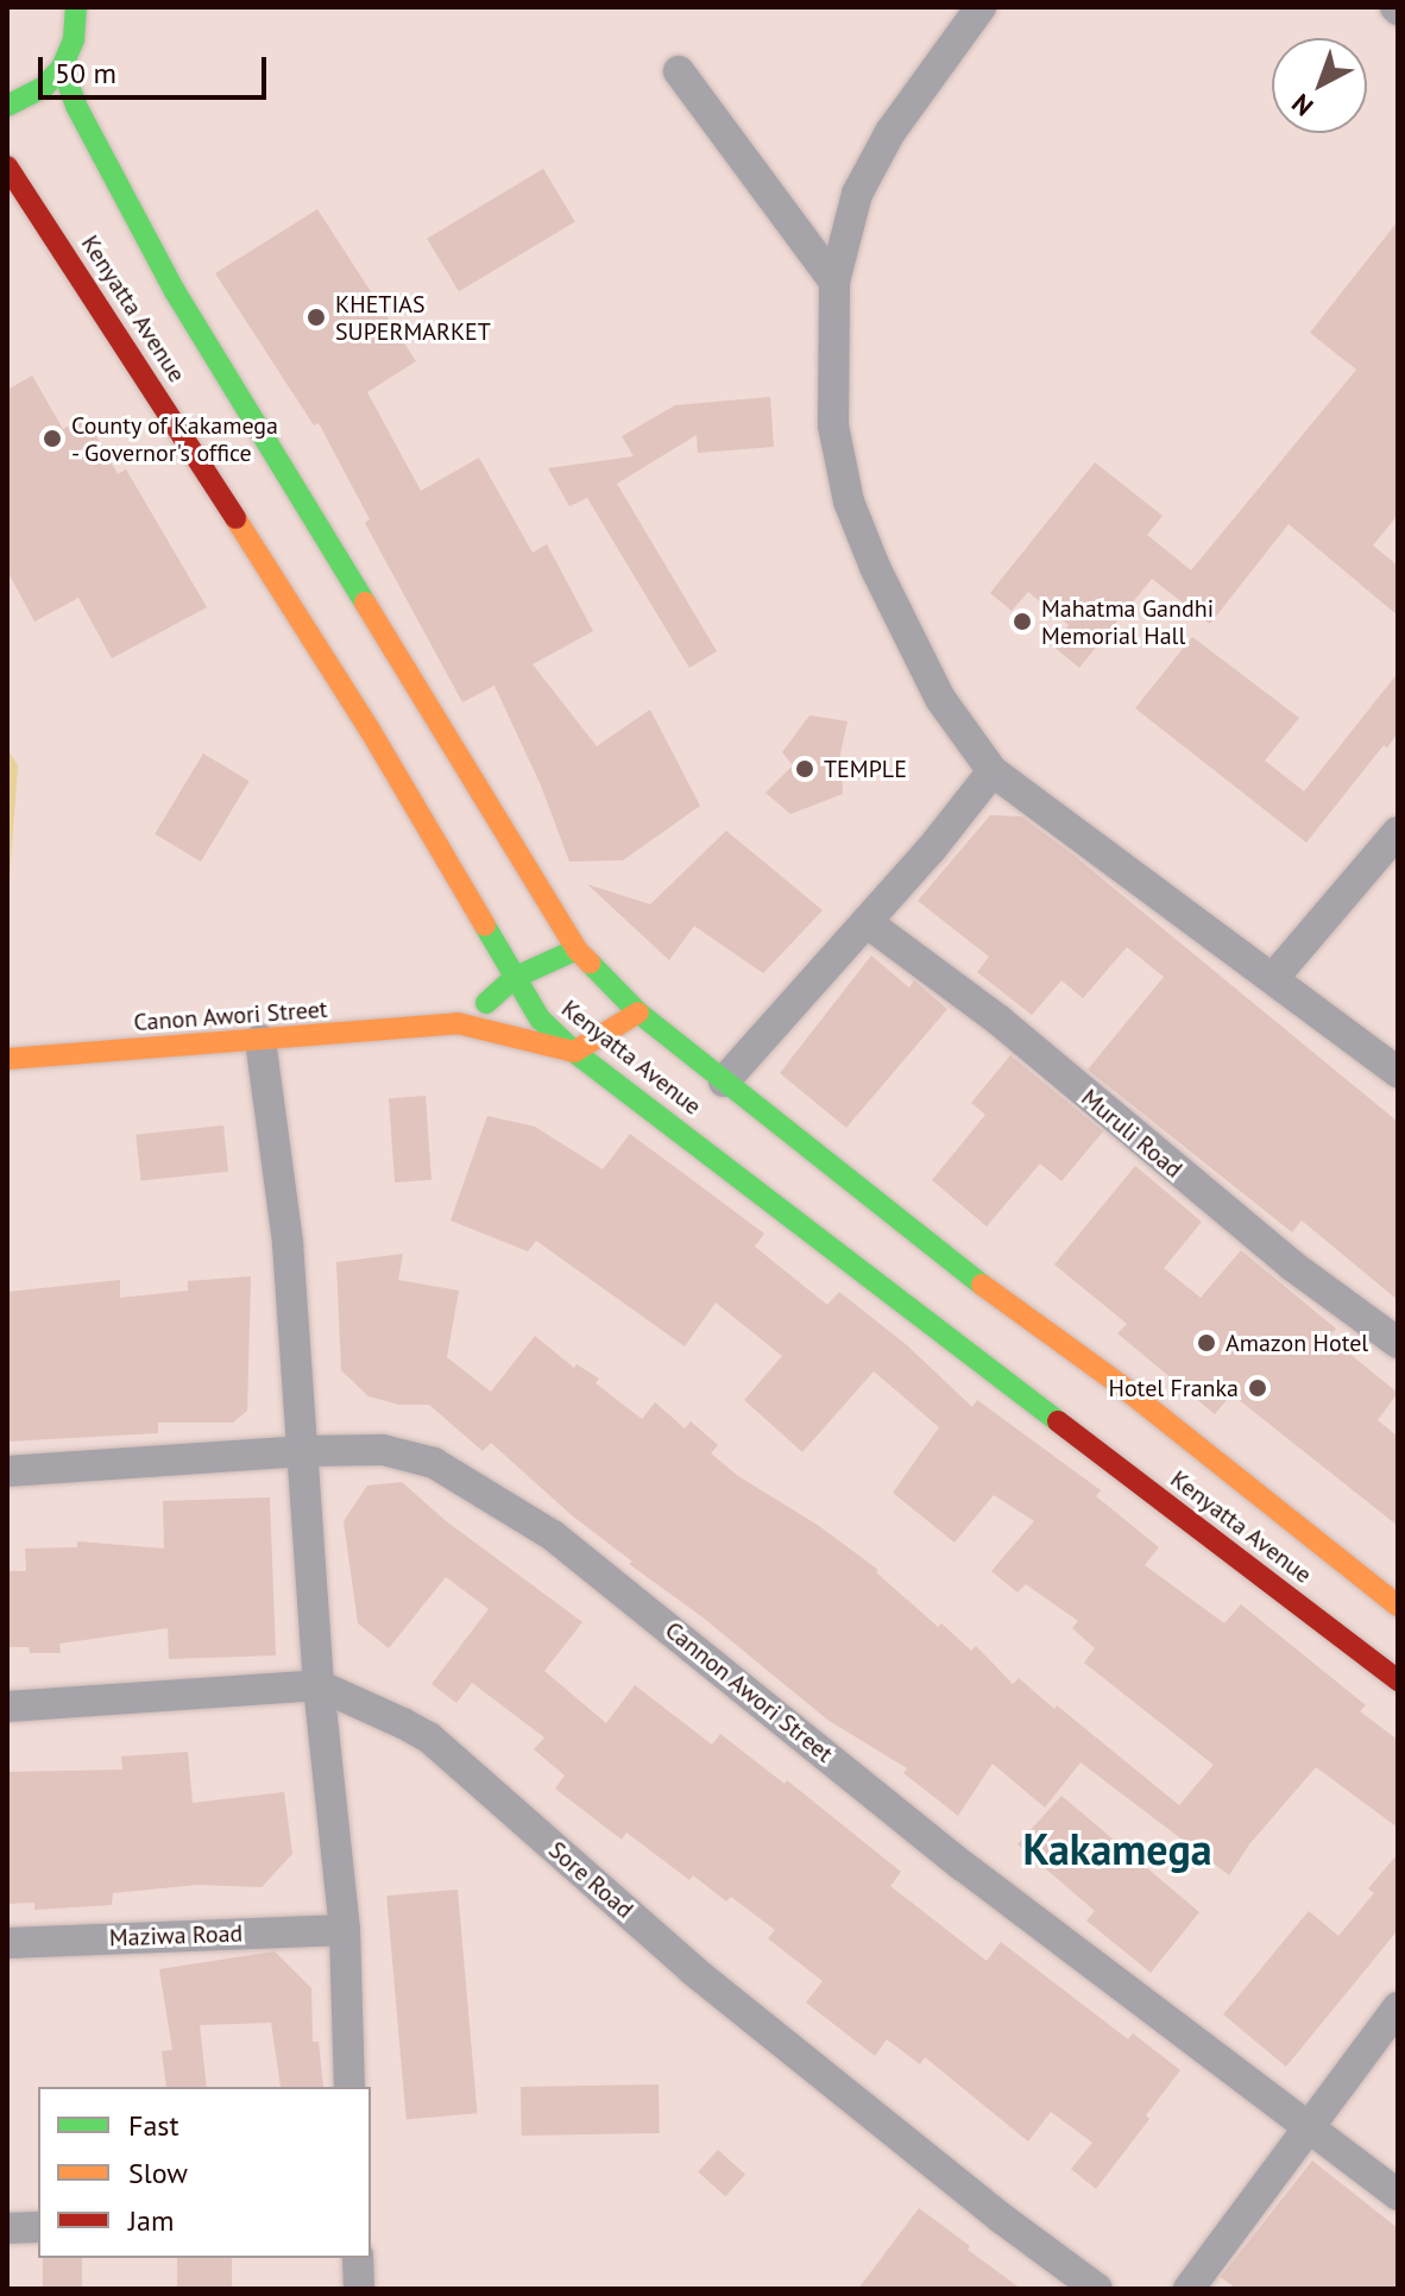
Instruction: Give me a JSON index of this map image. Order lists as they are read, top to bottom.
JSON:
{
  "streets": {
    "main road": ["Kenyatta Avenue", "Canon Awori Street"],
    "street": [
      "Muruli Road",
      "Cannon Awori Street",
      "Sore Road",
      "Maziwa Road"
    ]
  },
  "crossings": [
    ["Kenyatta Avenue", "Canon Awori Street"]
  ],
  "districts": ["Kakamega"],
  "places": [
    "KHETIAS SUPERMARKET",
    "County of Kakamega - Governor's office",
    "Mahatma Gandhi Memorial Hall",
    "TEMPLE",
    "Amazon Hotel",
    "Hotel Franka"
  ],
  "legend": ["Fast", "Slow", "Jam"],
  "scale_bar": "50 m",
  "north": "bottom left"
}
